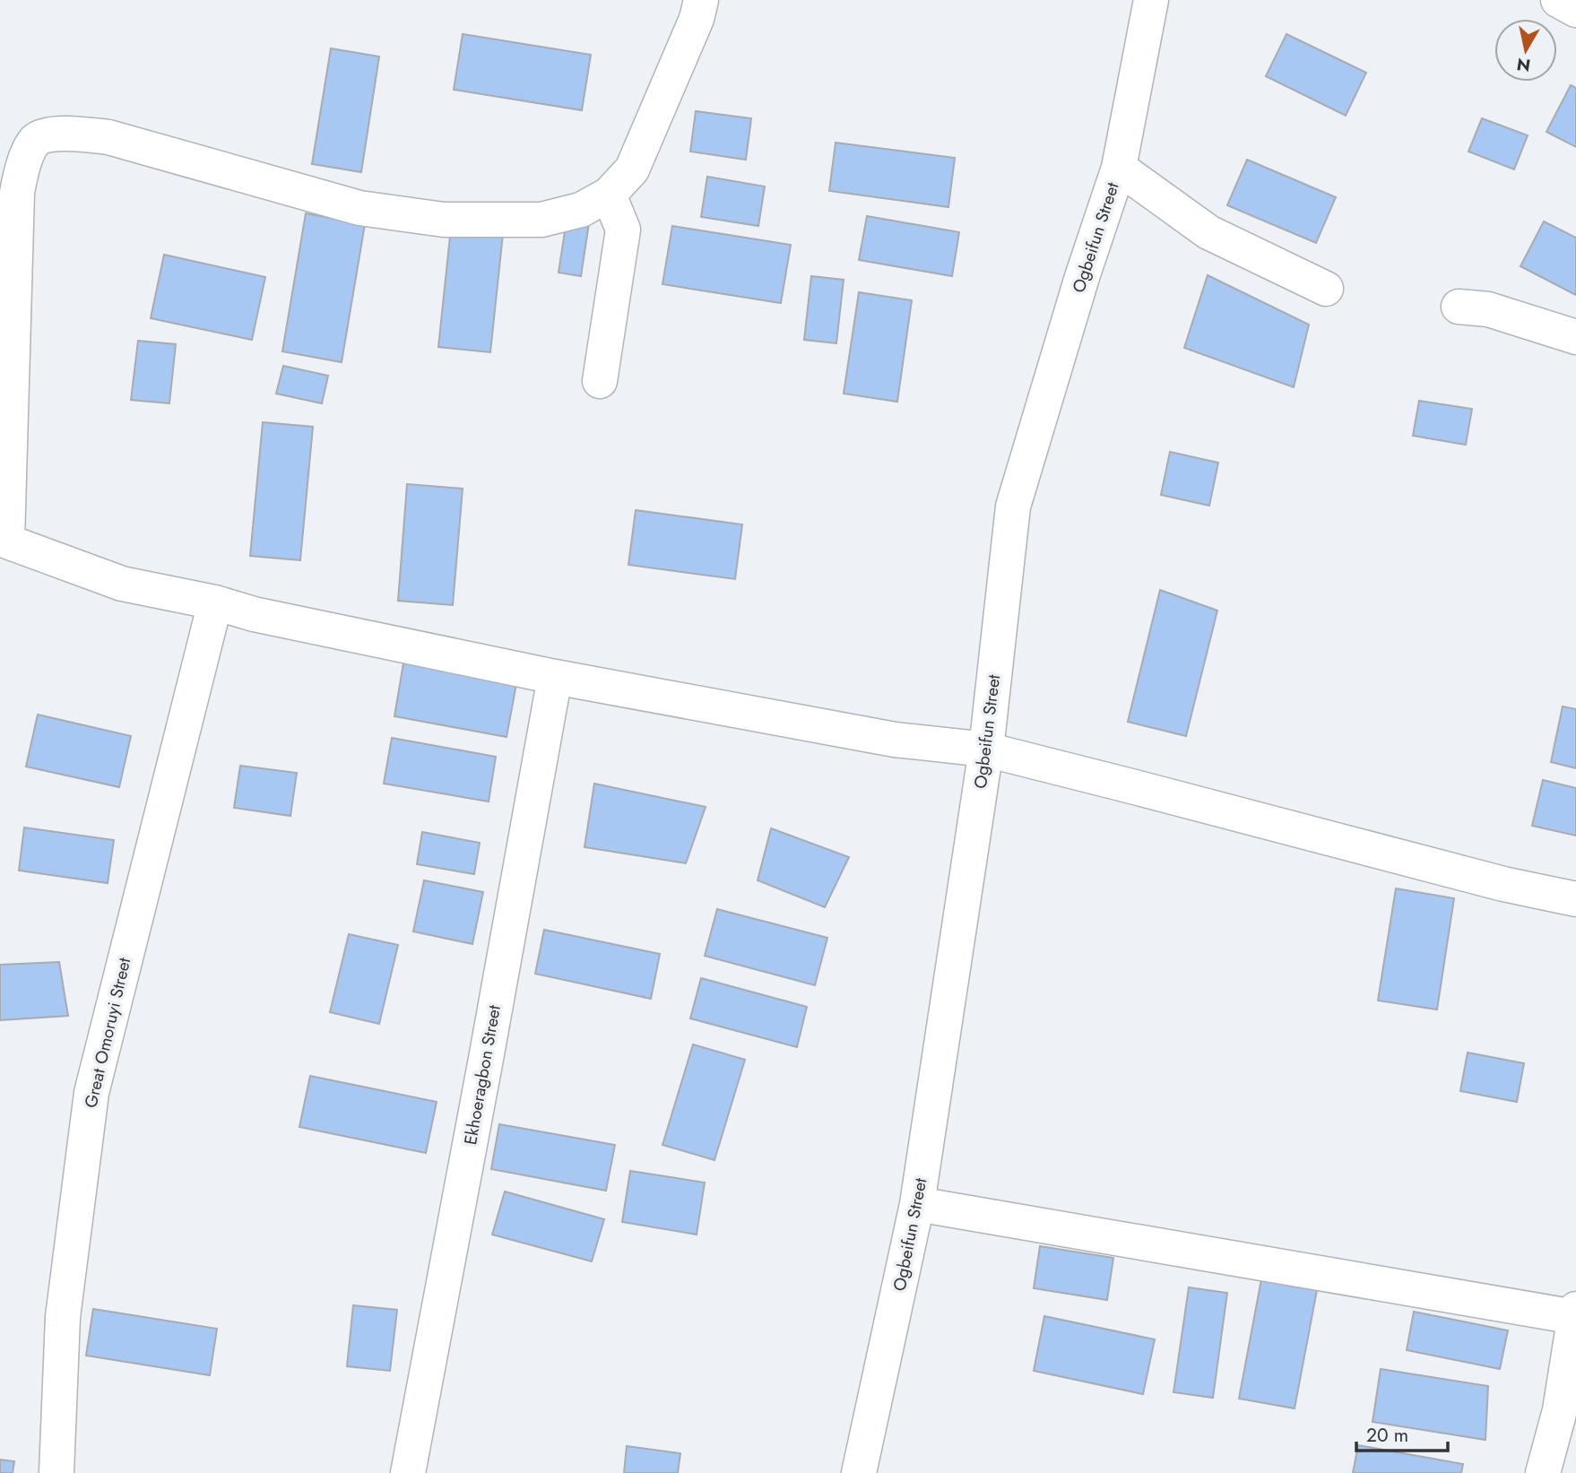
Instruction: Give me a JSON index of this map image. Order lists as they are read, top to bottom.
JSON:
{
  "streets": {
    "street": ["Ogbeifun Street", "Great Omoruyi Street", "Ekhoeragbon Street"]
  },
  "scale_bar": "20 m",
  "north": "bottom"
}
